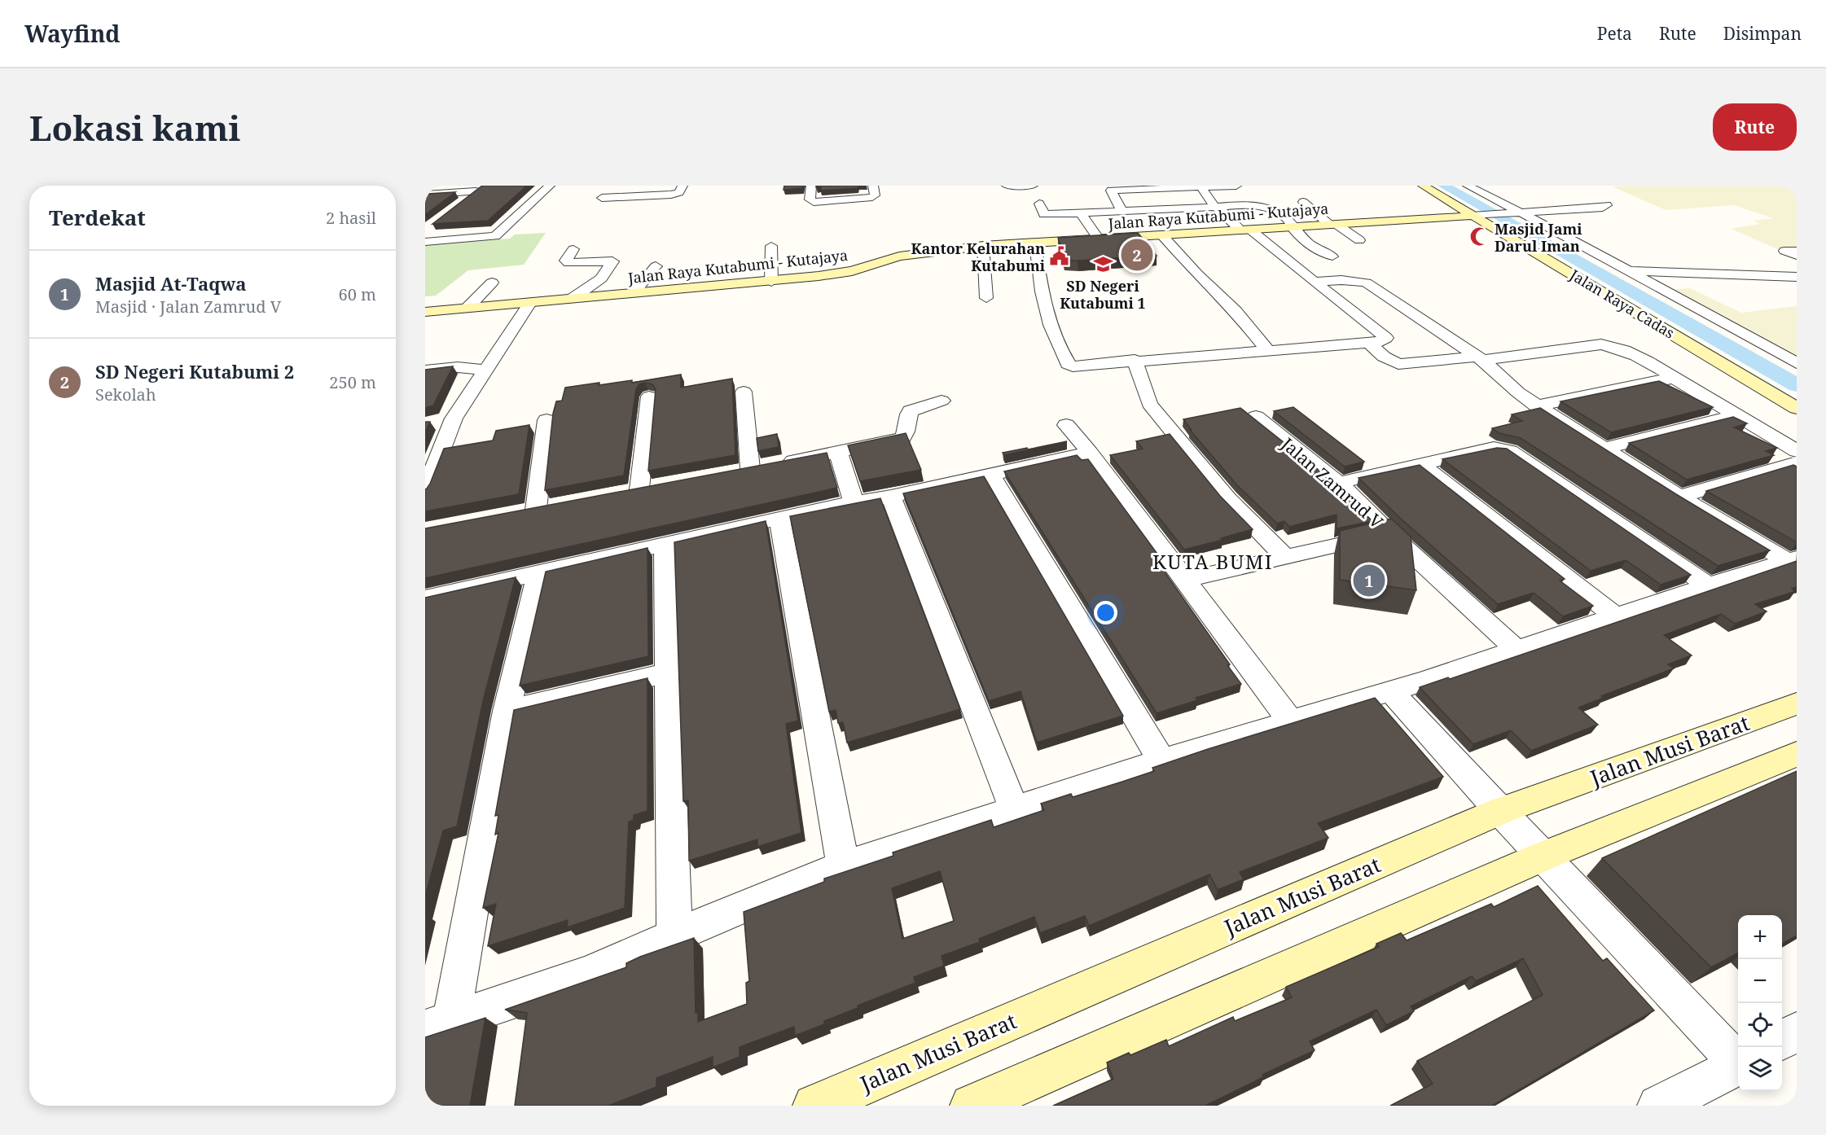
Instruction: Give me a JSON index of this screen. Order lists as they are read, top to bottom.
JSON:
{
  "streets": {
    "street": [
      "Jalan Raya Kutabumi - Kutajaya",
      "Jalan Raya Cadas",
      "Jalan Zamrud V",
      "Jalan Musi Barat"
    ]
  },
  "crossings": [
    ["Jalan Raya Kutabumi - Kutajaya", "Jalan Raya Cadas"]
  ],
  "districts": ["KUTA BUMI"],
  "places": {
    "mosque": ["Masjid Jami Darul Iman"],
    "public building": ["Kantor Kelurahan Kutabumi"],
    "school or university": ["SD Negeri Kutabumi 1"]
  },
  "page": {
    "header": "Wayfind",
    "nav": ["Peta", "Rute", "Disimpan"],
    "buttons": "Rute",
    "title": "Lokasi kami",
    "heading": ["Terdekat", "2 hasil"],
    "pins": ["2", "1"],
    "list": [
      {
        "mark": "1",
        "name": "Masjid At-Taqwa",
        "note": "Masjid · Jalan Zamrud V",
        "value": "60 m"
      },
      {
        "mark": "2",
        "name": "SD Negeri Kutabumi 2",
        "note": "Sekolah",
        "value": "250 m"
      }
    ],
    "map_buttons": ["+", "−"]
  }
}
